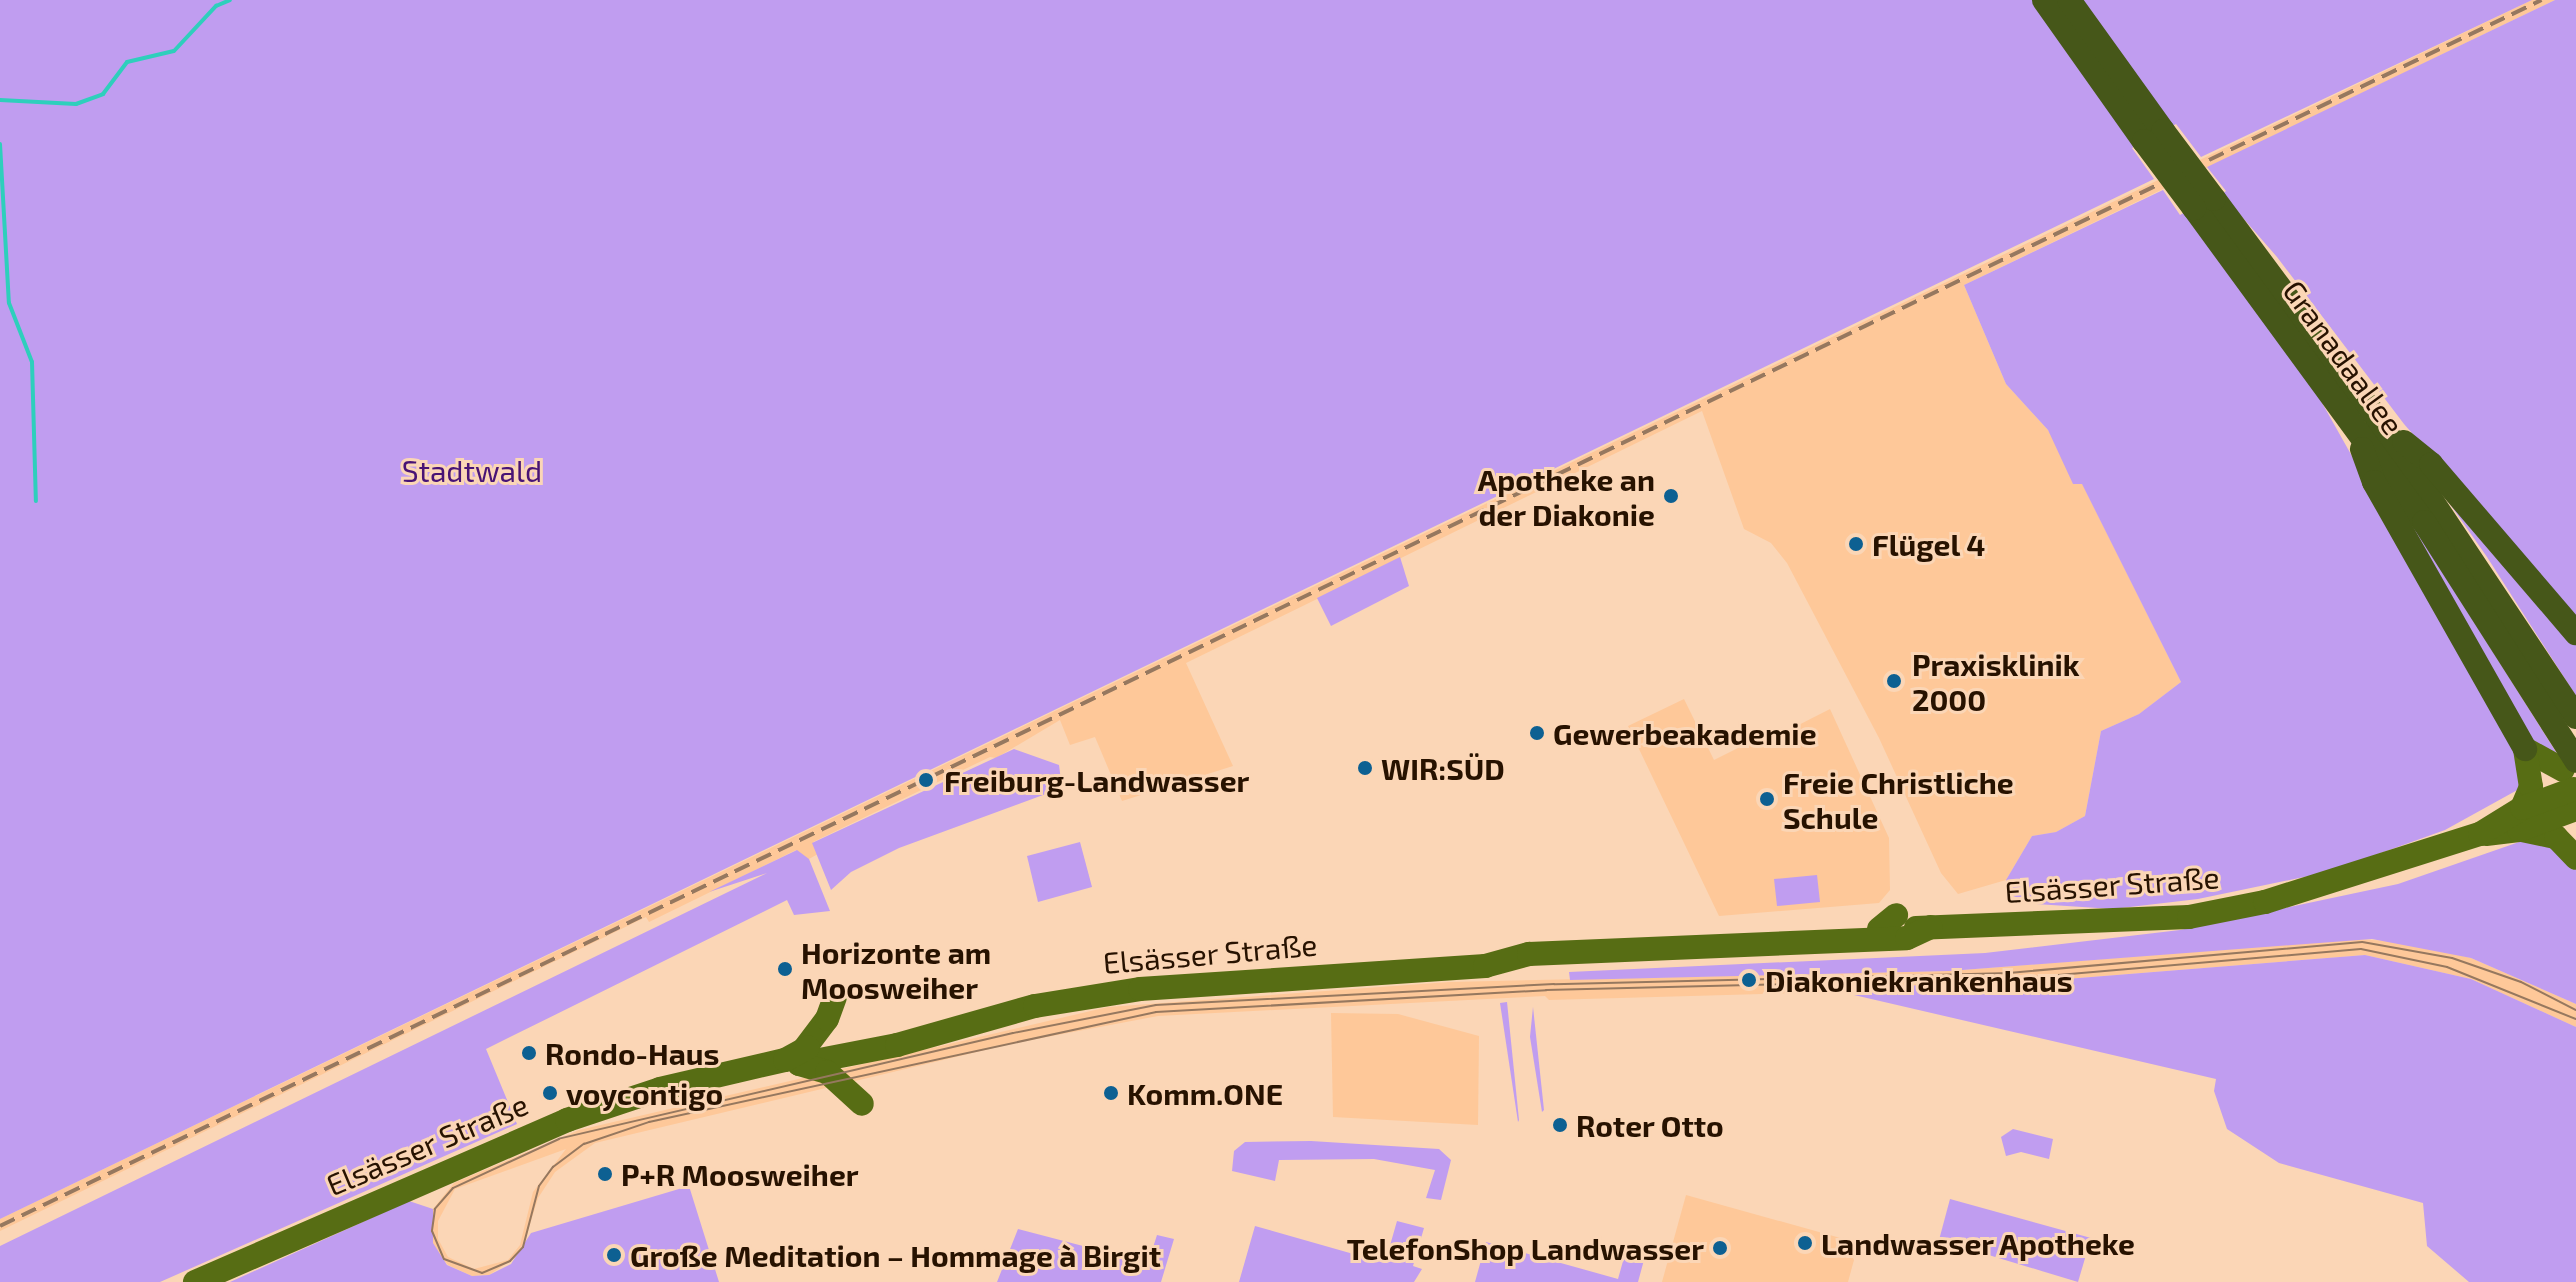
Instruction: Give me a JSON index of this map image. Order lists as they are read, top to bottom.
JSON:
{
  "streets": {
    "highway": ["Granadaallee"],
    "main road": ["Elsässer Straße"]
  },
  "crossings": [
    ["Granadaallee", "Elsässer Straße"]
  ],
  "parks": ["Stadtwald"],
  "places": [
    "Apotheke an der Diakonie",
    "Flügel 4",
    "Praxisklinik 2000",
    "Gewerbeakademie",
    "WIR:SÜD",
    "Freiburg-Landwasser",
    "Freie Christliche Schule",
    "Horizonte am Moosweiher",
    "Diakoniekrankenhaus",
    "Rondo-Haus",
    "voycontigo",
    "Komm.ONE",
    "Roter Otto",
    "P+R Moosweiher",
    "Landwasser Apotheke",
    "TelefonShop Landwasser",
    "Große Meditation – Hommage à Birgit"
  ]
}
